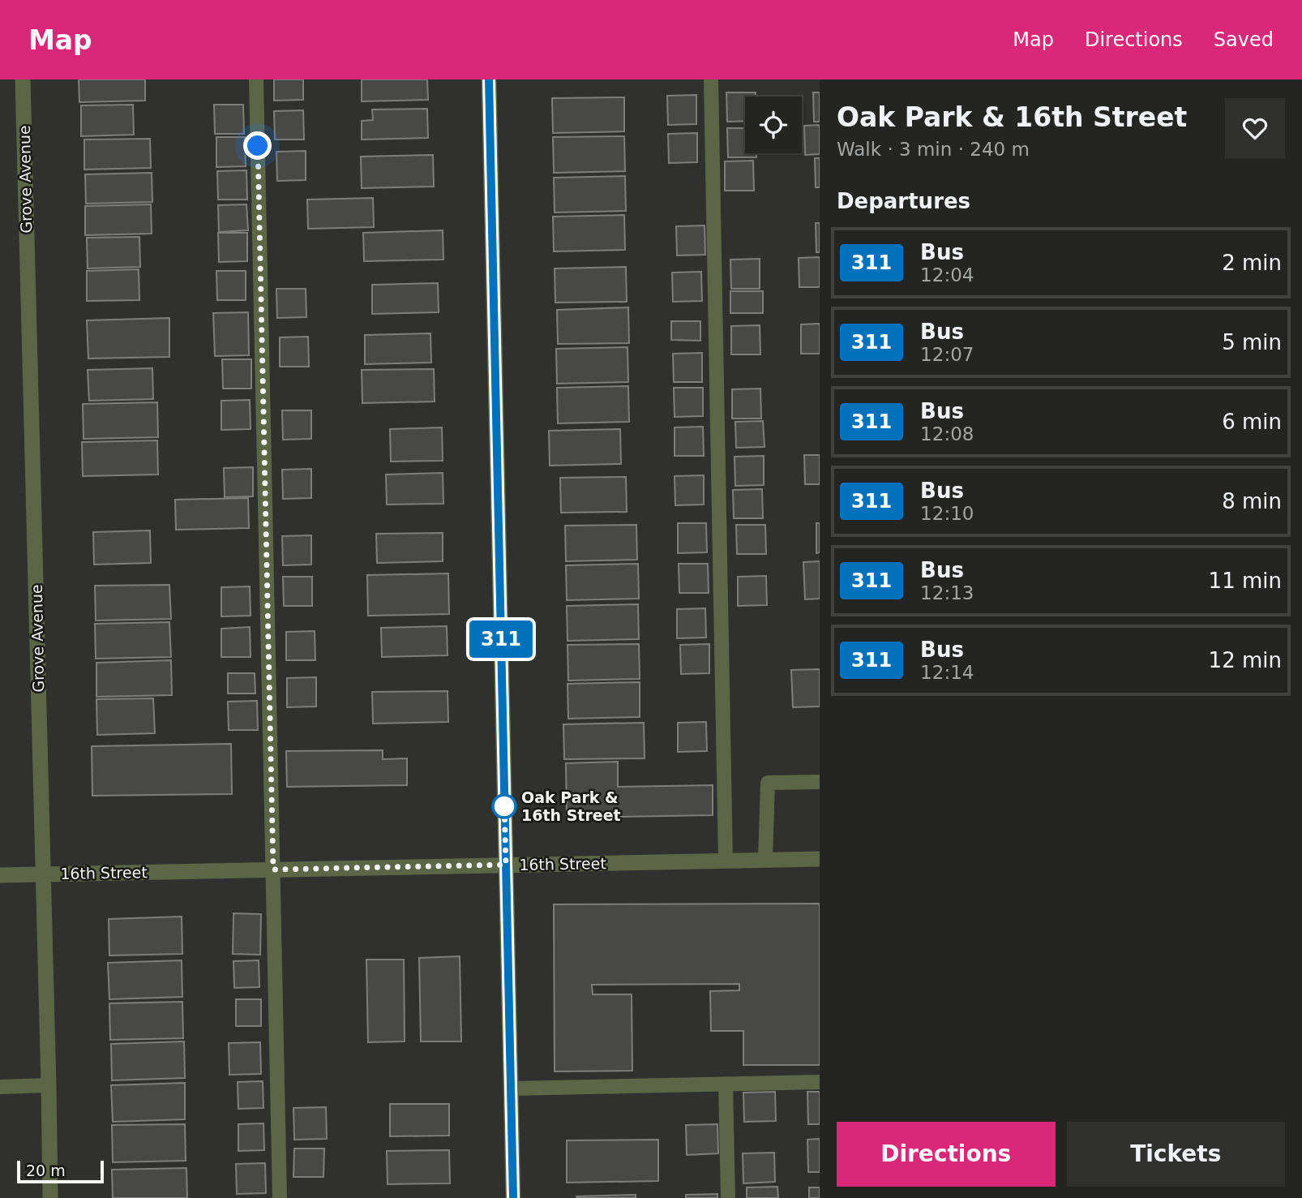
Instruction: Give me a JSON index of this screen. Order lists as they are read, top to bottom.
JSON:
{
  "streets": {
    "street": ["Grove Avenue", "16th Street"]
  },
  "crossings": [
    ["Grove Avenue", "16th Street"]
  ],
  "places": ["Oak Park & 16th Street"],
  "lines": ["bus line 311"],
  "scale_bar": "20 m",
  "page": {
    "header": "Map",
    "nav": ["Map", "Directions", "Saved"],
    "on_map": "311",
    "heading": [
      ["Oak Park & 16th Street", "Walk · 3 min · 240 m"],
      "Departures"
    ],
    "list": [
      {
        "mark": "311",
        "name": "Bus",
        "note": "12:04",
        "value": "2 min"
      },
      {
        "mark": "311",
        "name": "Bus",
        "note": "12:07",
        "value": "5 min"
      },
      {
        "mark": "311",
        "name": "Bus",
        "note": "12:08",
        "value": "6 min"
      },
      {
        "mark": "311",
        "name": "Bus",
        "note": "12:10",
        "value": "8 min"
      },
      {
        "mark": "311",
        "name": "Bus",
        "note": "12:13",
        "value": "11 min"
      },
      {
        "mark": "311",
        "name": "Bus",
        "note": "12:14",
        "value": "12 min"
      }
    ],
    "buttons": ["Directions", "Tickets"],
    "scale": "20 m"
  }
}
